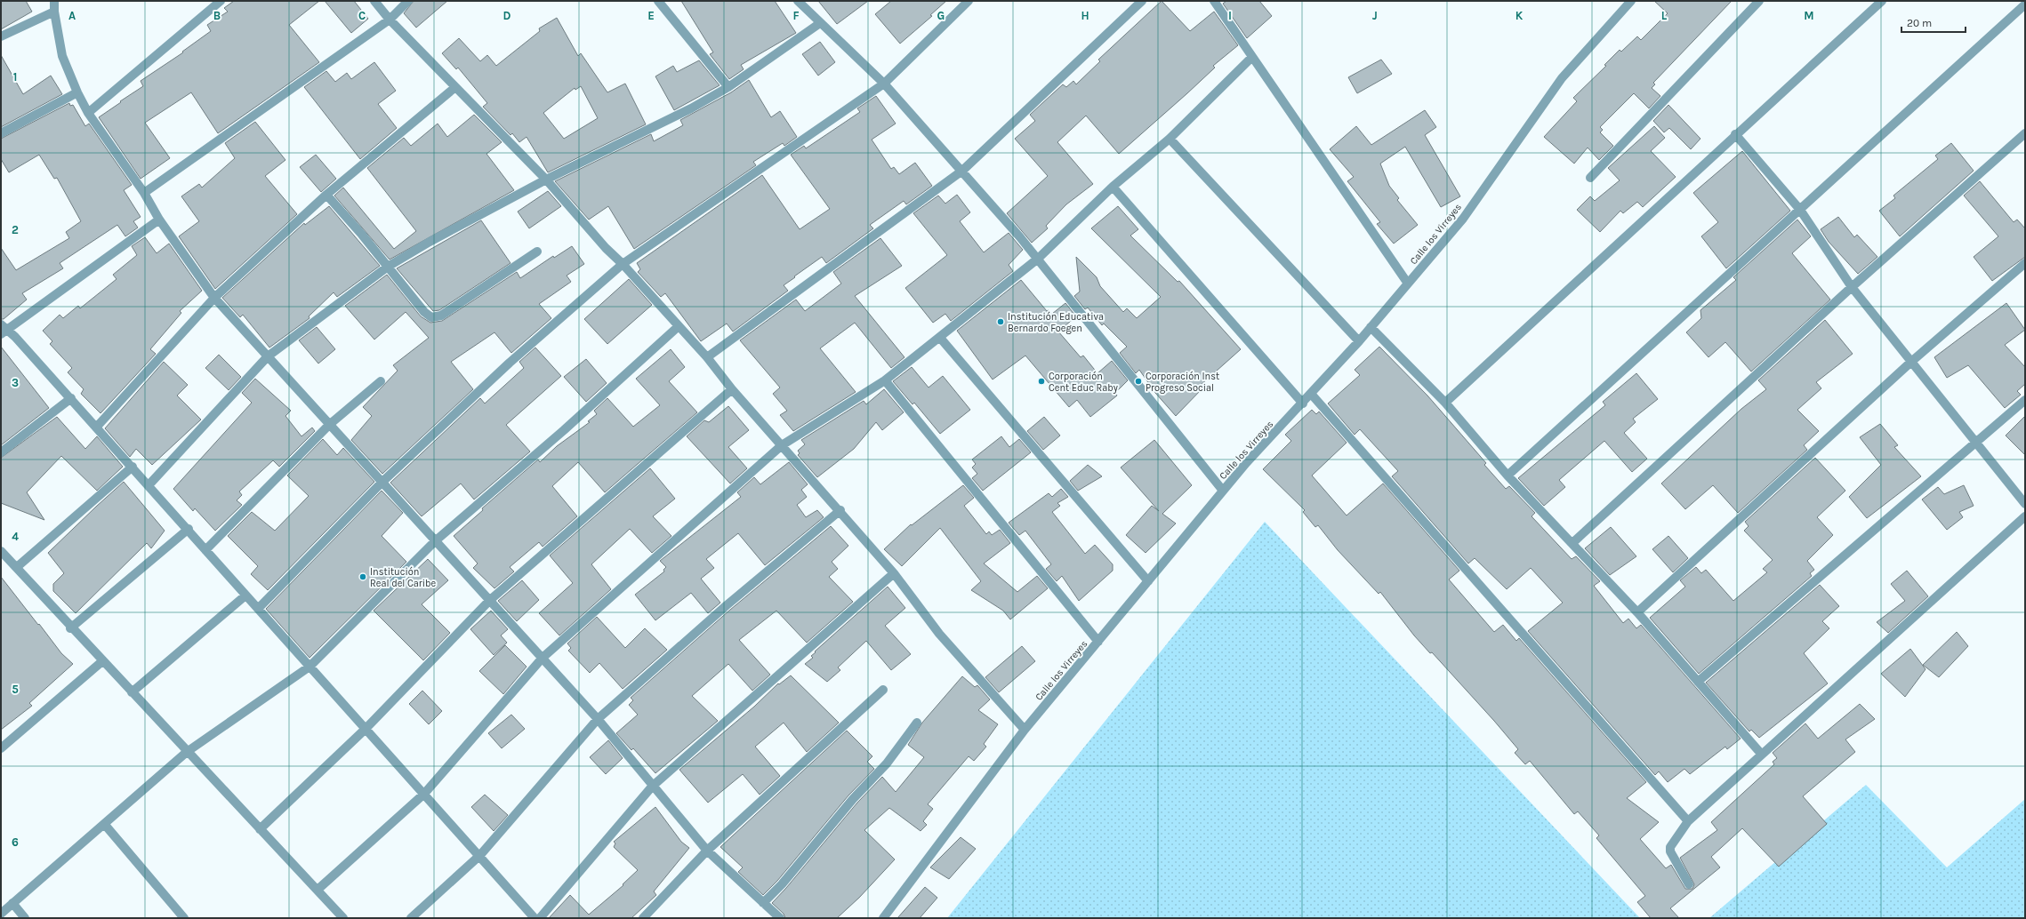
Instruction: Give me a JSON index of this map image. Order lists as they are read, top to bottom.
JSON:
{
  "streets": {
    "street": ["Calle los Virreyes"]
  },
  "places": [
    "Institución Educativa Bernardo Foegen",
    "Corporación Cent Educ Raby",
    "Corporación Inst Progreso Social",
    "Institución Real del Caribe"
  ],
  "scale_bar": "20 m",
  "grid": {
    "columns": [
      "A",
      "B",
      "C",
      "D",
      "E",
      "F",
      "G",
      "H",
      "I",
      "J",
      "K",
      "L",
      "M"
    ],
    "rows": [
      "1",
      "2",
      "3",
      "4",
      "5",
      "6"
    ]
  }
}
